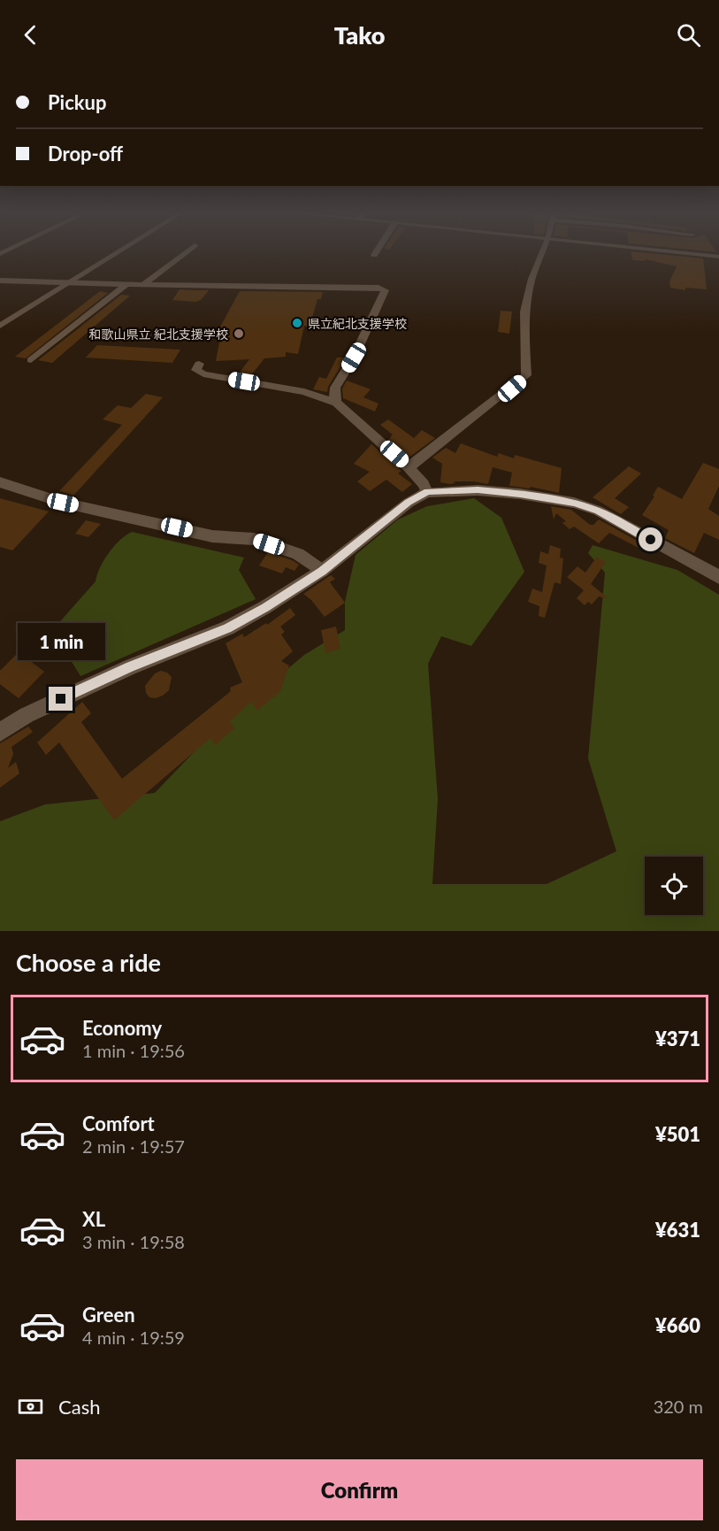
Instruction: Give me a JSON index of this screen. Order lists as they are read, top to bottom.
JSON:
{
  "places": ["県立紀北支援学校", "和歌山県立 紀北支援学校"],
  "page": {
    "header": "Tako",
    "banner": ["Pickup", "Drop-off"],
    "bubble": "1 min",
    "heading": "Choose a ride",
    "list": [
      {
        "name": "Economy",
        "note": "1 min · 19:56",
        "value": "¥371"
      },
      {
        "name": "Comfort",
        "note": "2 min · 19:57",
        "value": "¥501"
      },
      {
        "name": "XL",
        "note": "3 min · 19:58",
        "value": "¥631"
      },
      {
        "name": "Green",
        "note": "4 min · 19:59",
        "value": "¥660"
      }
    ],
    "pay": ["Cash", "320 m"],
    "buttons": "Confirm"
  }
}
